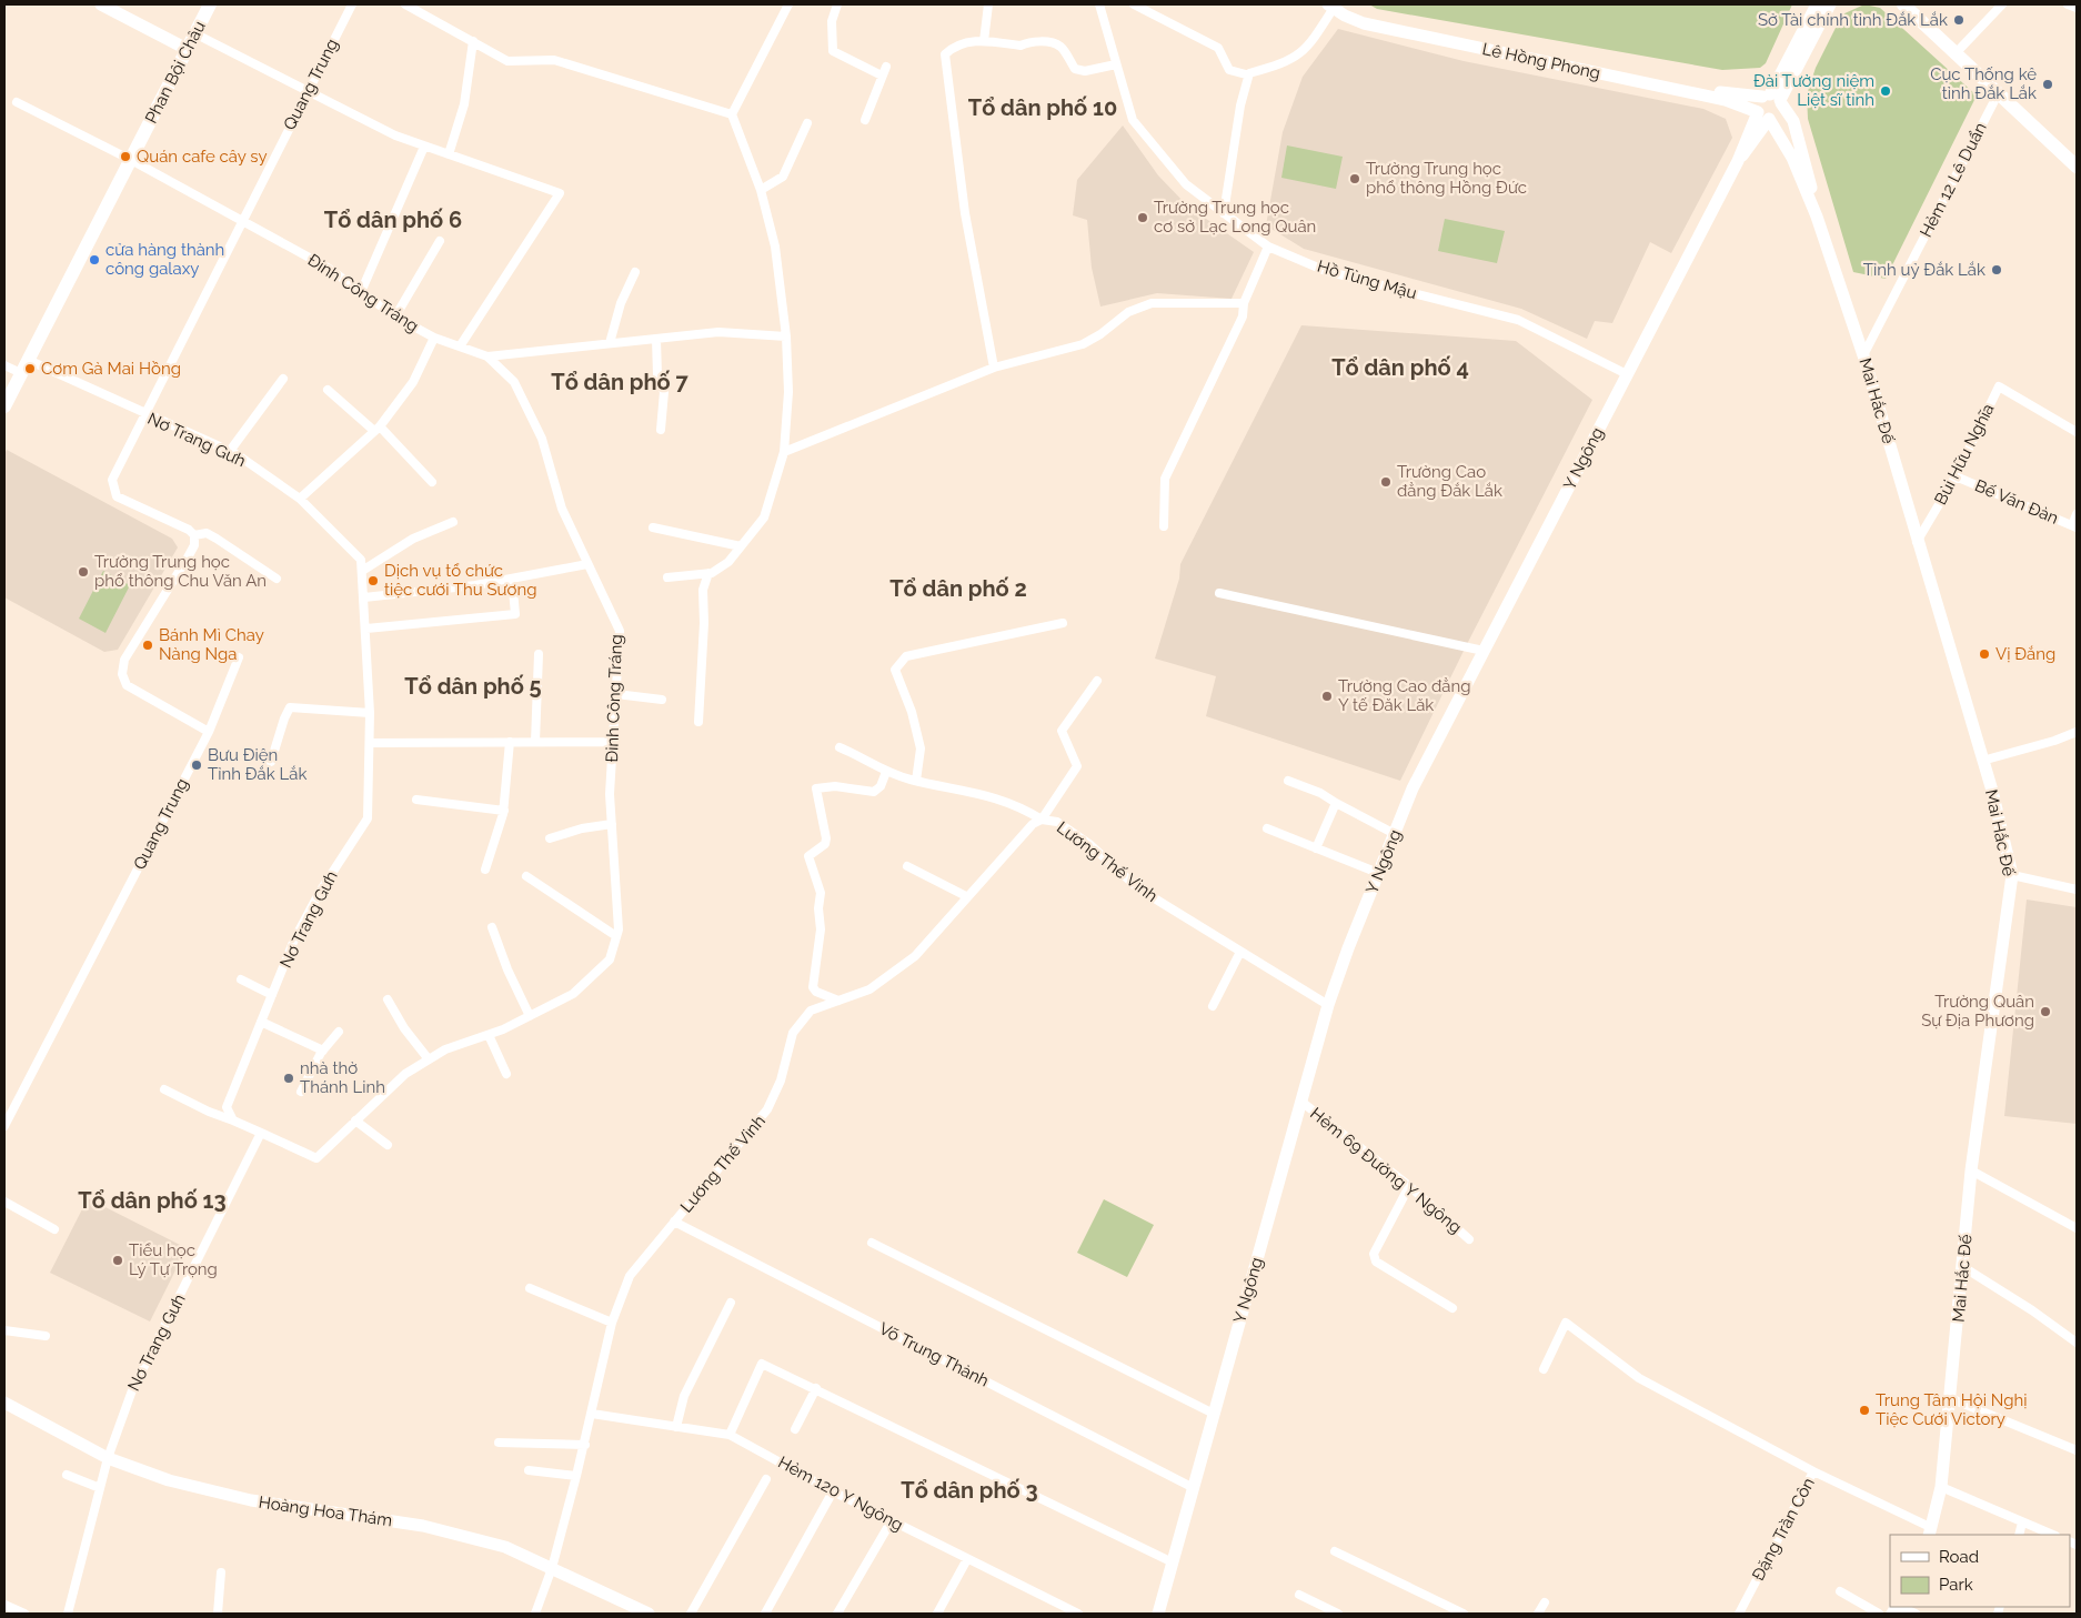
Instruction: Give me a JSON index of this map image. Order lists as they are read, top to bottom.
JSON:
{
  "streets": {
    "main road": ["Phan Bội Châu"],
    "street": [
      "Lê Hồng Phong",
      "Quang Trung",
      "Hẻm 12 Lê Duẩn",
      "Hồ Tùng Mậu",
      "Đinh Công Tráng",
      "Mai Hắc Đế",
      "Nơ Trang Gưh",
      "Bùi Hữu Nghĩa",
      "Y Ngông",
      "Bế Văn Đàn",
      "Lương Thế Vinh",
      "Hẻm 69 Đường Y Ngông",
      "Võ Trung Thành",
      "Hẻm 120 Y Ngông",
      "Hoàng Hoa Thám",
      "Đặng Trần Côn"
    ]
  },
  "crossings": [
    ["Lê Hồng Phong", "Mai Hắc Đế"],
    ["Lê Hồng Phong", "Y Ngông"],
    ["Phan Bội Châu", "Đinh Công Tráng"],
    ["Phan Bội Châu", "Nơ Trang Gưh"],
    ["Quang Trung", "Đinh Công Tráng"],
    ["Quang Trung", "Nơ Trang Gưh"],
    ["Hẻm 12 Lê Duẩn", "Mai Hắc Đế"],
    ["Hồ Tùng Mậu", "Y Ngông"],
    ["Đinh Công Tráng", "Nơ Trang Gưh"],
    ["Mai Hắc Đế", "Bùi Hữu Nghĩa"],
    ["Mai Hắc Đế", "Y Ngông"],
    ["Mai Hắc Đế", "Đặng Trần Côn"],
    ["Nơ Trang Gưh", "Hoàng Hoa Thám"],
    ["Bùi Hữu Nghĩa", "Bế Văn Đàn"],
    ["Y Ngông", "Lương Thế Vinh"],
    ["Y Ngông", "Hẻm 69 Đường Y Ngông"],
    ["Y Ngông", "Võ Trung Thành"],
    ["Lương Thế Vinh", "Võ Trung Thành"],
    ["Lương Thế Vinh", "Hẻm 120 Y Ngông"],
    ["Lương Thế Vinh", "Hoàng Hoa Thám"]
  ],
  "districts": [
    "Tổ dân phố 10",
    "Tổ dân phố 6",
    "Tổ dân phố 4",
    "Tổ dân phố 7",
    "Tổ dân phố 2",
    "Tổ dân phố 5",
    "Tổ dân phố 13",
    "Tổ dân phố 3"
  ],
  "places": [
    "Sở Tài chính tỉnh Đắk Lắk",
    "Cục Thống kê tỉnh Đắk Lắk",
    "Đài Tưởng niệm Liệt sĩ tỉnh",
    "Quán cafe cây sy",
    "Trường Trung học phổ thông Hồng Đức",
    "Trường Trung học cơ sở Lạc Long Quân",
    "cửa hàng thành công galaxy",
    "Tỉnh uỷ Đắk Lắk",
    "Cơm Gà Mai Hồng",
    "Trường Cao đẳng Đắk Lắk",
    "Trường Trung học phổ thông Chu Văn An",
    "Dịch vụ tổ chức tiệc cưới Thu Sương",
    "Bánh Mì Chay Nàng Nga",
    "Vị Đắng",
    "Trường Cao đẳng Y tế Đăk Lăk",
    "Bưu Điện Tỉnh Đắk Lắk",
    "Trường Quân Sự Địa Phương",
    "nhà thờ Thánh Linh",
    "Tiểu học Lý Tự Trọng",
    "Trung Tâm Hội Nghị Tiệc Cưới Victory"
  ],
  "legend": ["Road", "Park"]
}
